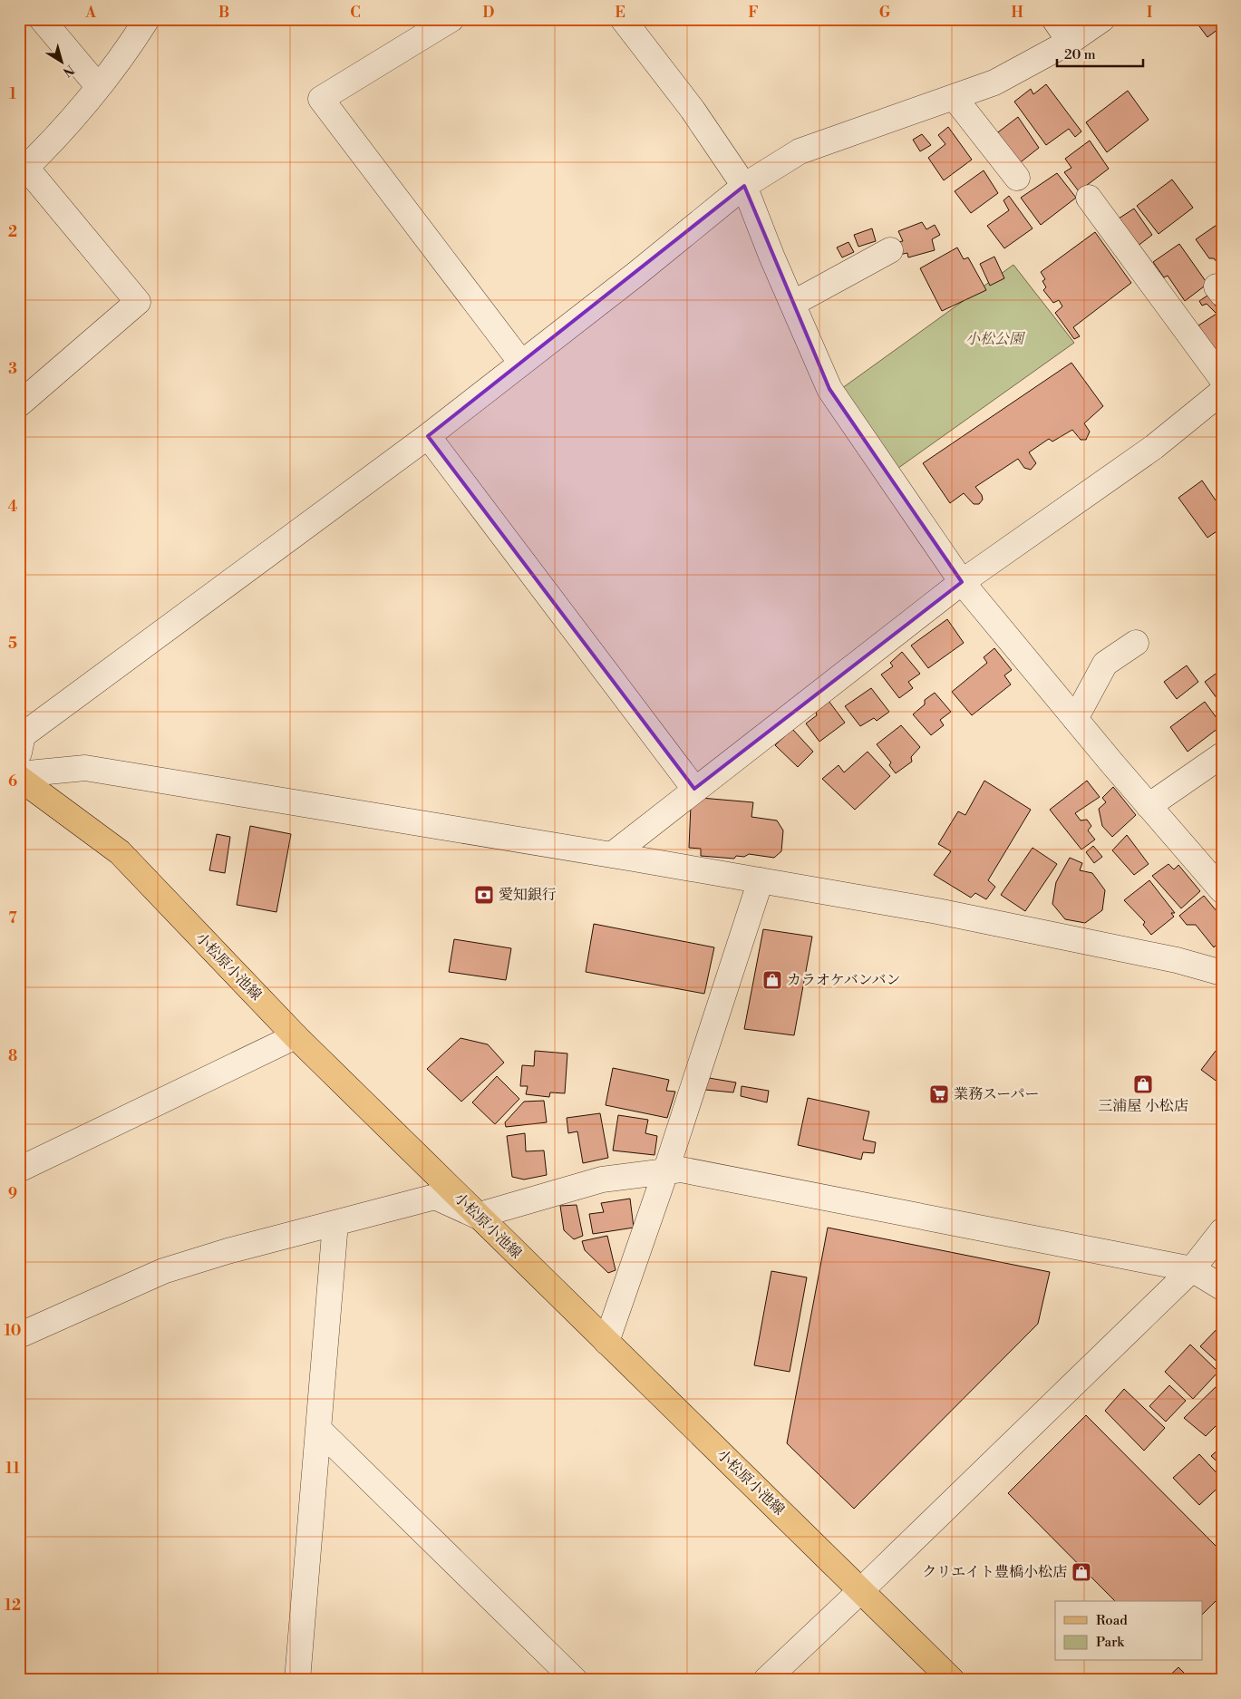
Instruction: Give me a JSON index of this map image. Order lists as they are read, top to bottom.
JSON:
{
  "streets": {
    "main road": ["小松原小池線"]
  },
  "parks": ["小松公園"],
  "places": {
    "bank": ["愛知銀行"],
    "shop": ["カラオケバンバン", "三浦屋 小松店", "クリエイト豊橋小松店"],
    "supermarket": ["業務スーパー"]
  },
  "legend": ["Road", "Park"],
  "scale_bar": "20 m",
  "north": "bottom right",
  "grid": {
    "columns": [
      "A",
      "B",
      "C",
      "D",
      "E",
      "F",
      "G",
      "H",
      "I"
    ],
    "rows": [
      "1",
      "2",
      "3",
      "4",
      "5",
      "6",
      "7",
      "8",
      "9",
      "10",
      "11",
      "12"
    ]
  }
}
